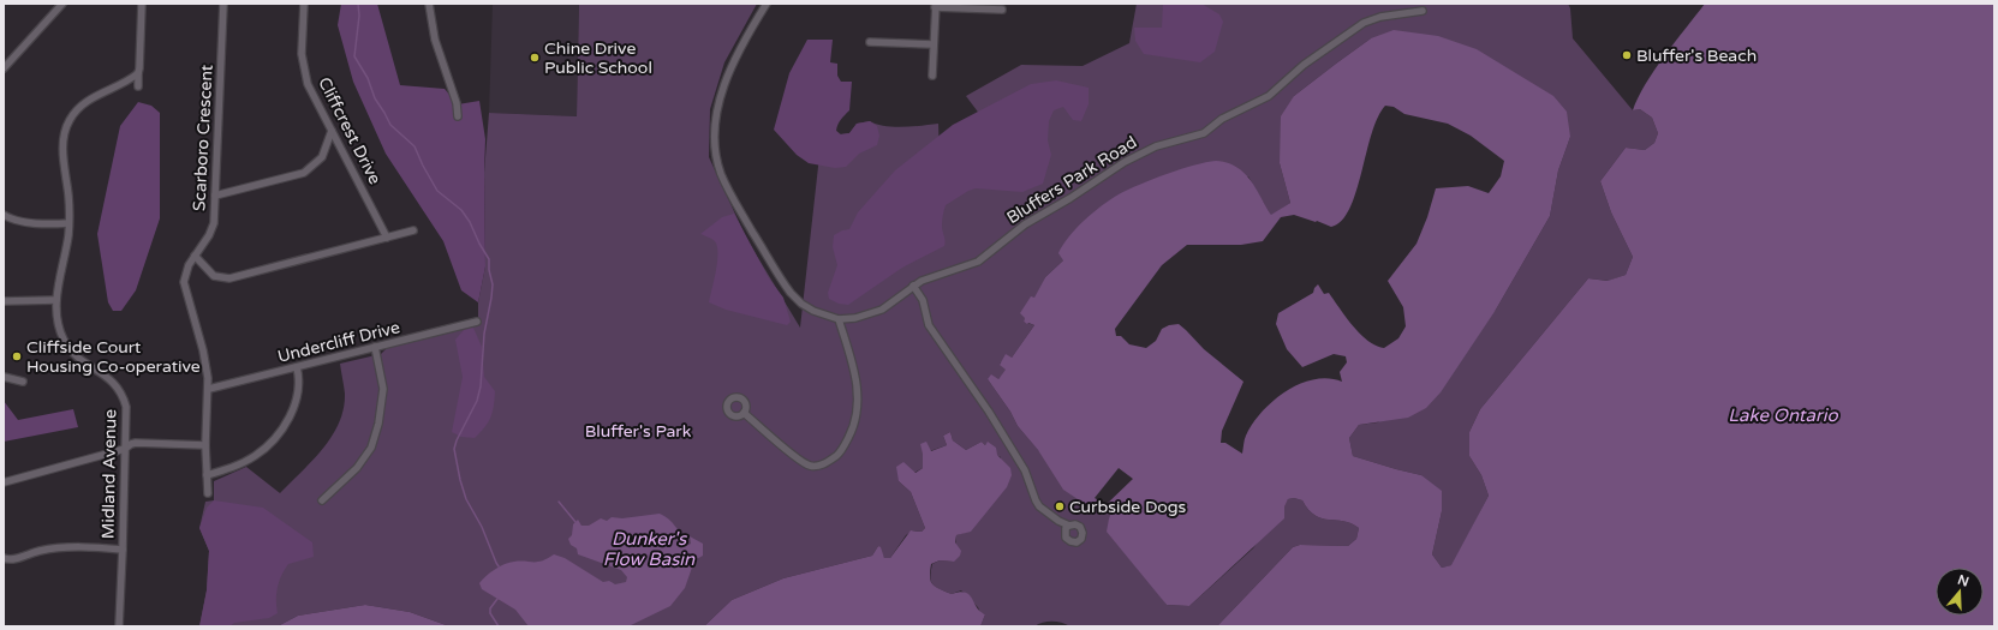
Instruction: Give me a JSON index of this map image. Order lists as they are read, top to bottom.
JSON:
{
  "streets": {
    "street": [
      "Cliffcrest Drive",
      "Scarboro Crescent",
      "Bluffers Park Road",
      "Undercliff Drive",
      "Midland Avenue"
    ]
  },
  "crossings": [
    ["Scarboro Crescent", "Undercliff Drive"]
  ],
  "water": ["Lake Ontario", "Dunker's Flow Basin"],
  "parks": ["Bluffer's Park"],
  "places": [
    "Bluffer's Beach",
    "Chine Drive Public School",
    "Cliffside Court Housing Co-operative",
    "Curbside Dogs"
  ],
  "north": "top"
}
